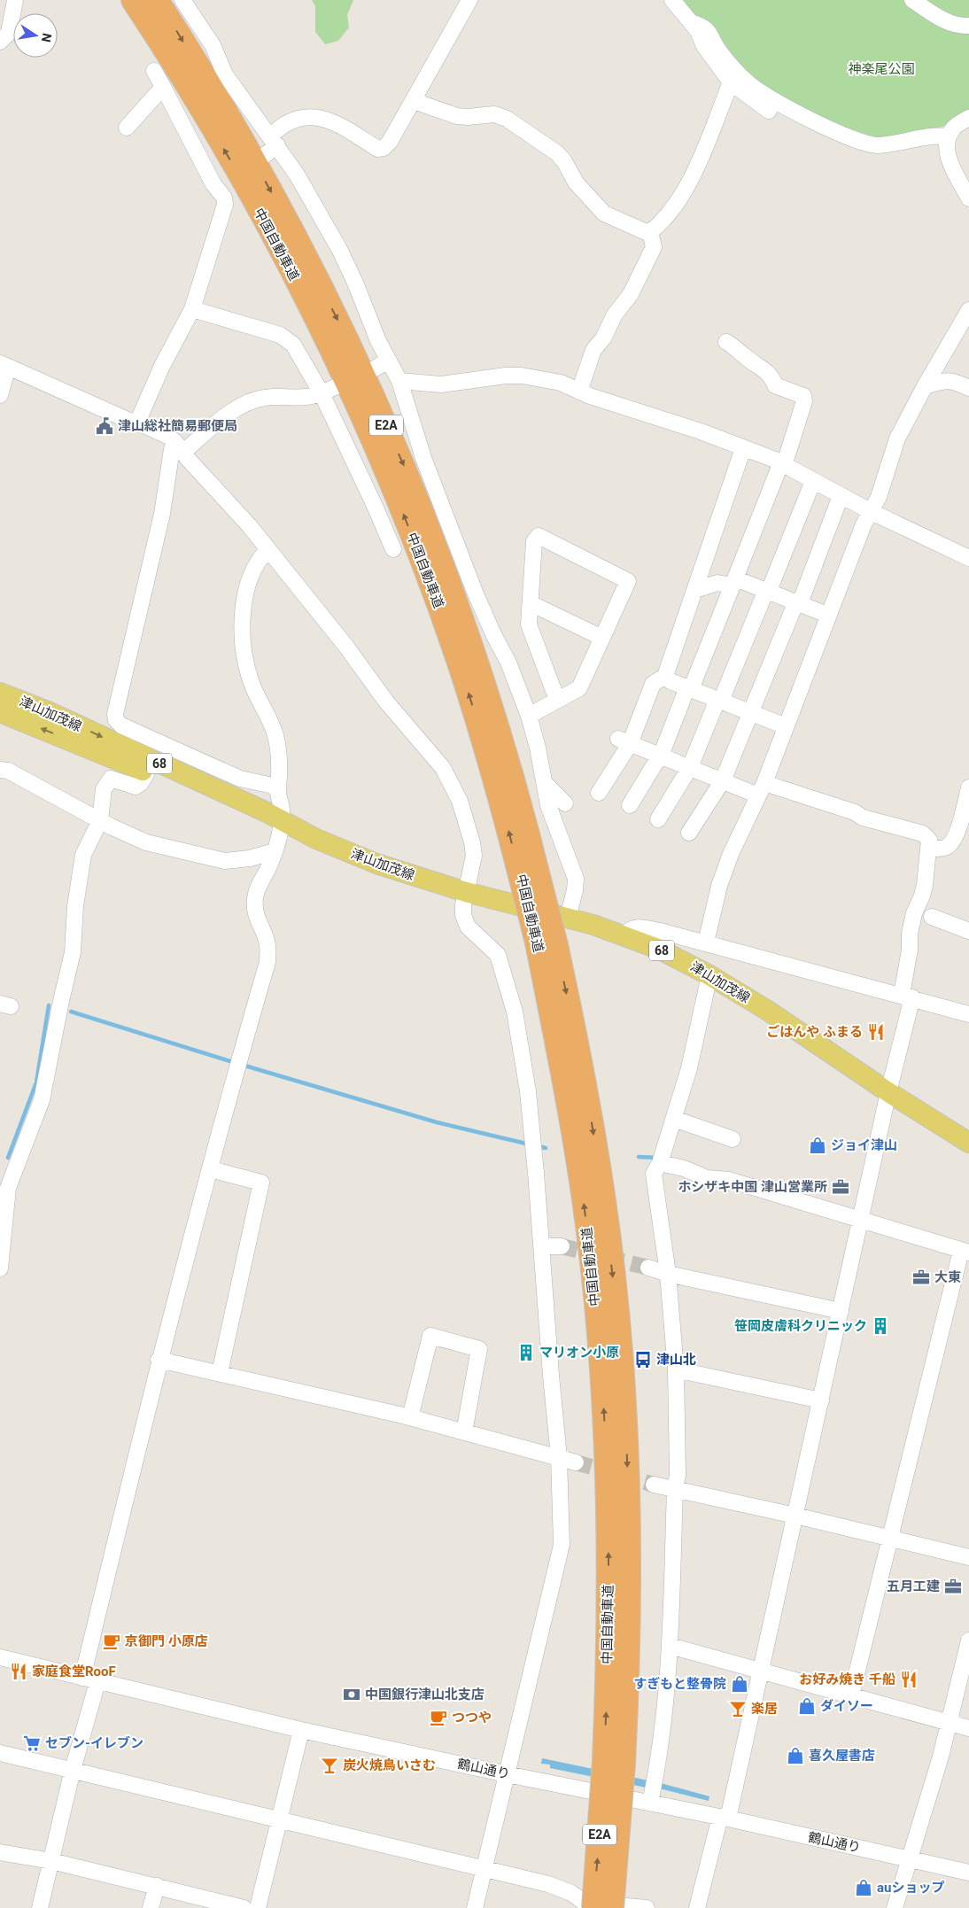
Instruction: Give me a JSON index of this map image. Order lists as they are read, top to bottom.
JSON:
{
  "streets": {
    "highway": ["中国自動車道", "E2A"],
    "main road": ["津山加茂線", "68"],
    "street": ["鶴山通り"]
  },
  "parks": ["神楽尾公園"],
  "places": {
    "public building": ["津山総社簡易郵便局"],
    "restaurant": ["ごはんや ふまる", "家庭食堂RooF", "お好み焼き 千船"],
    "shop": [
      "ジョイ津山",
      "すぎもと整骨院",
      "ダイソー",
      "喜久屋書店",
      "auショップ"
    ],
    "office": ["ホシザキ中国 津山営業所", "大東", "五月工建"],
    "building": ["笹岡皮膚科クリニック", "マリオン小原"],
    "bus stop": ["津山北"],
    "cafe": ["京御門 小原店", "つつや"],
    "bank": ["中国銀行津山北支店"],
    "bar": ["楽居", "炭火焼鳥いさむ"],
    "supermarket": ["セブン-イレブン"]
  },
  "north": "right"
}
